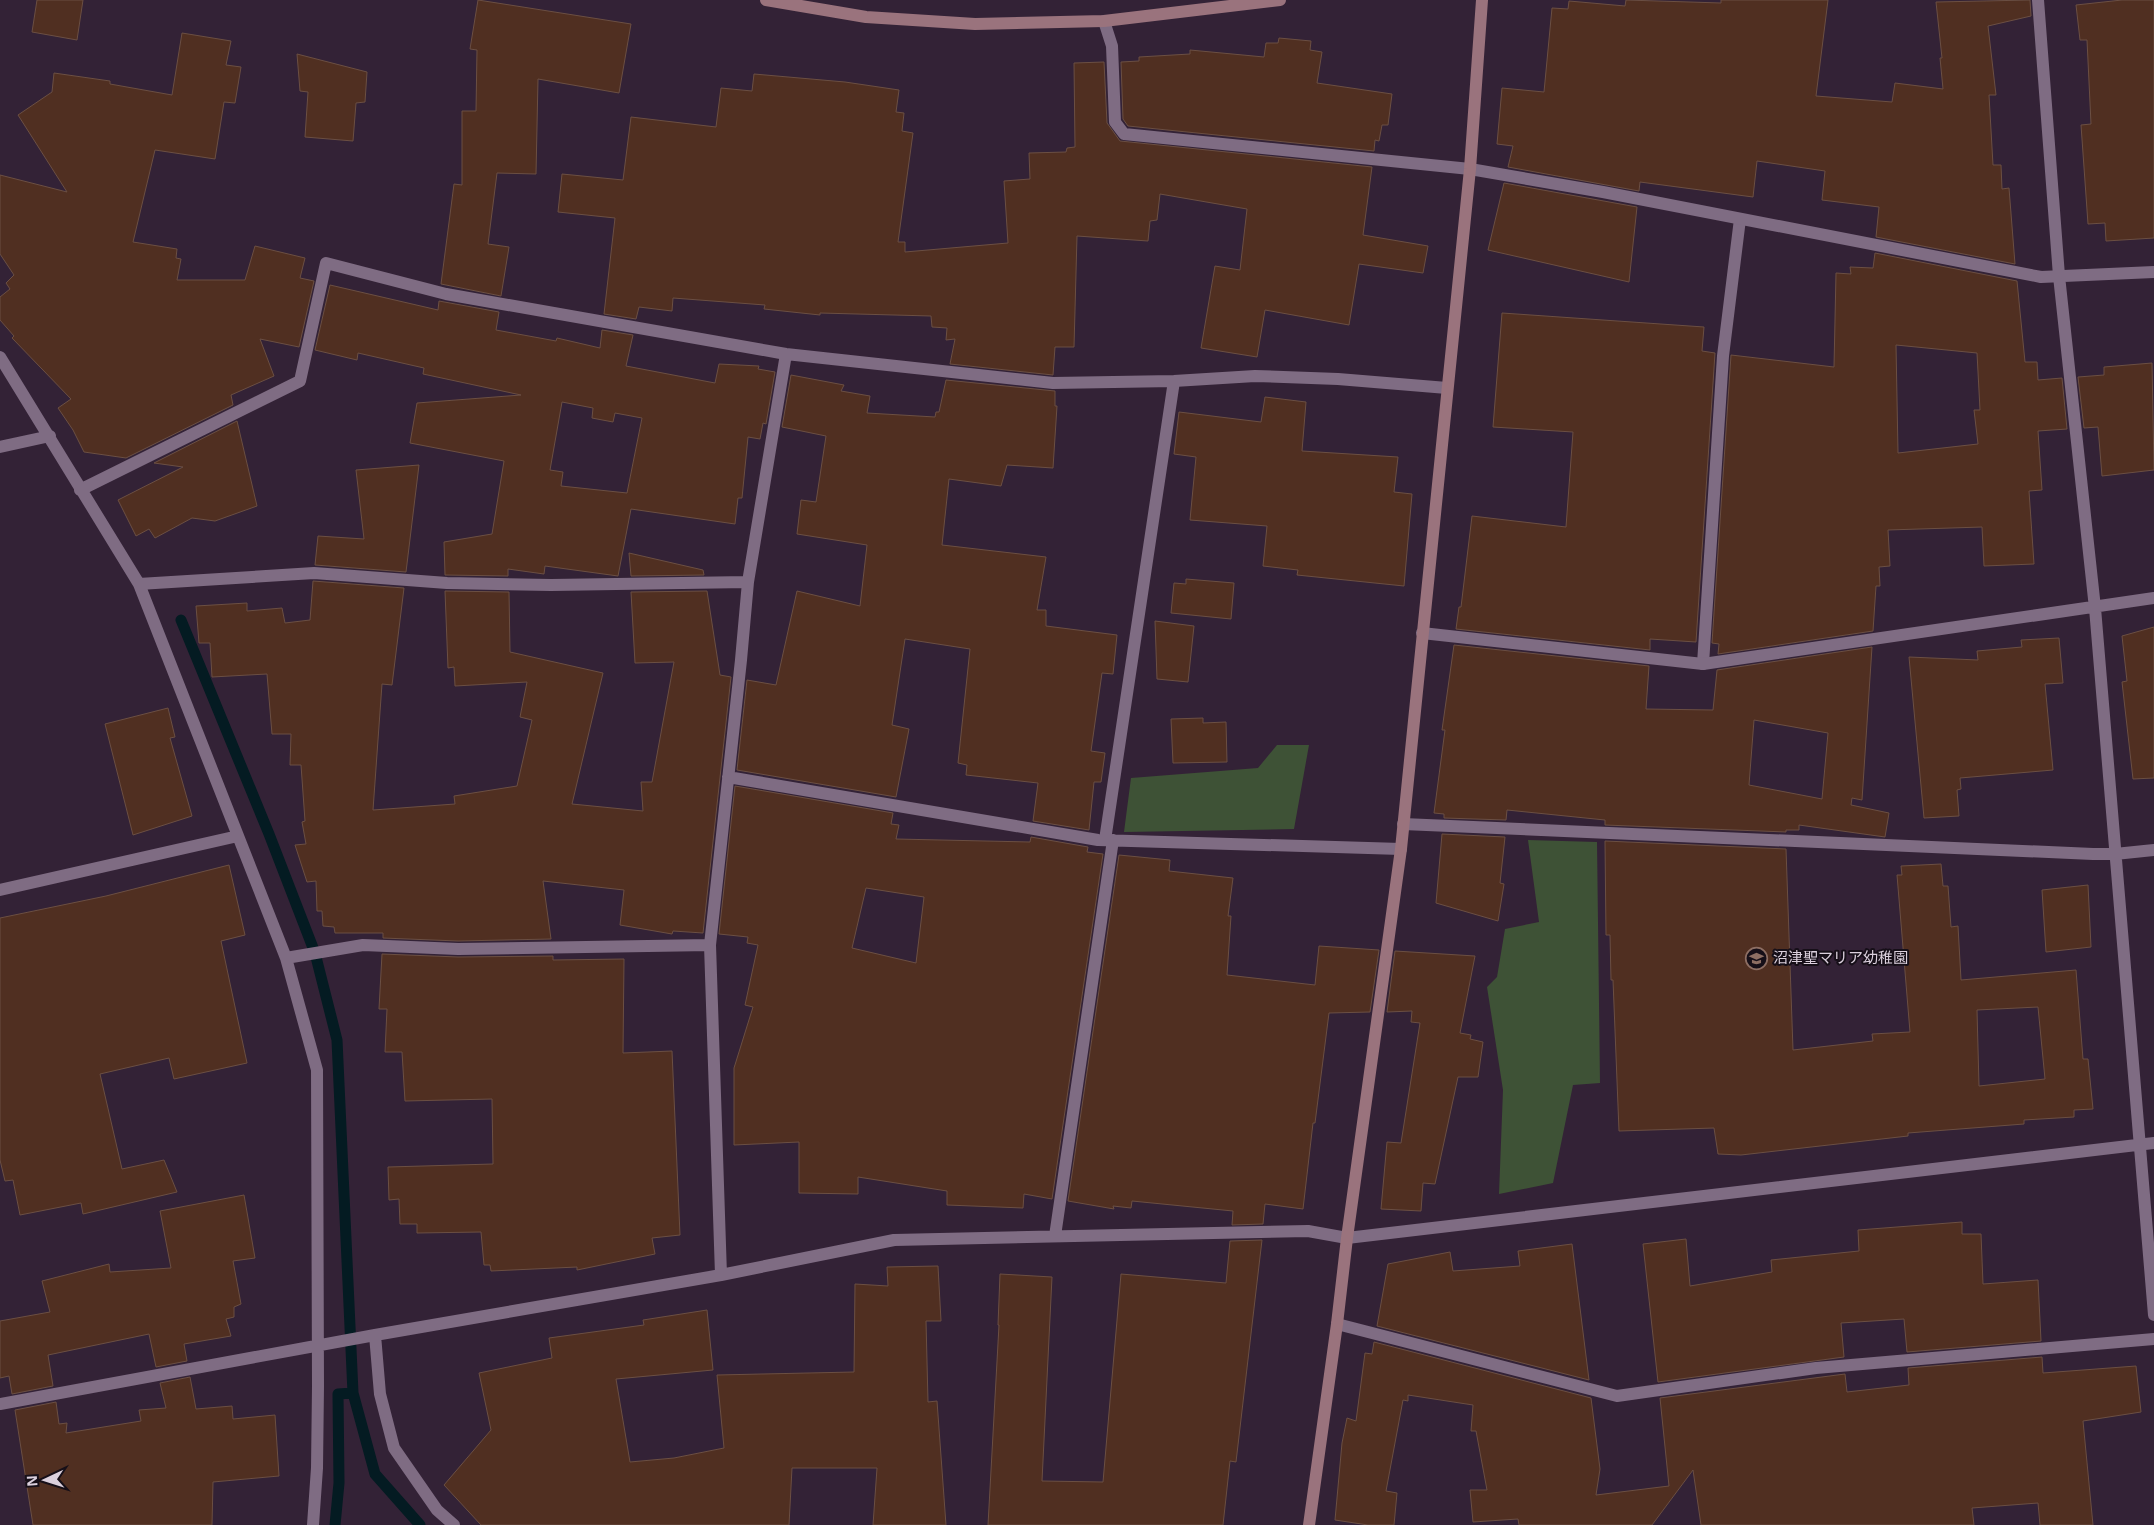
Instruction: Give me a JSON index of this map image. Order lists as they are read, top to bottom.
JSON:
{
  "places": {
    "school or university": ["沼津聖マリア幼稚園"]
  },
  "north": "left"
}
